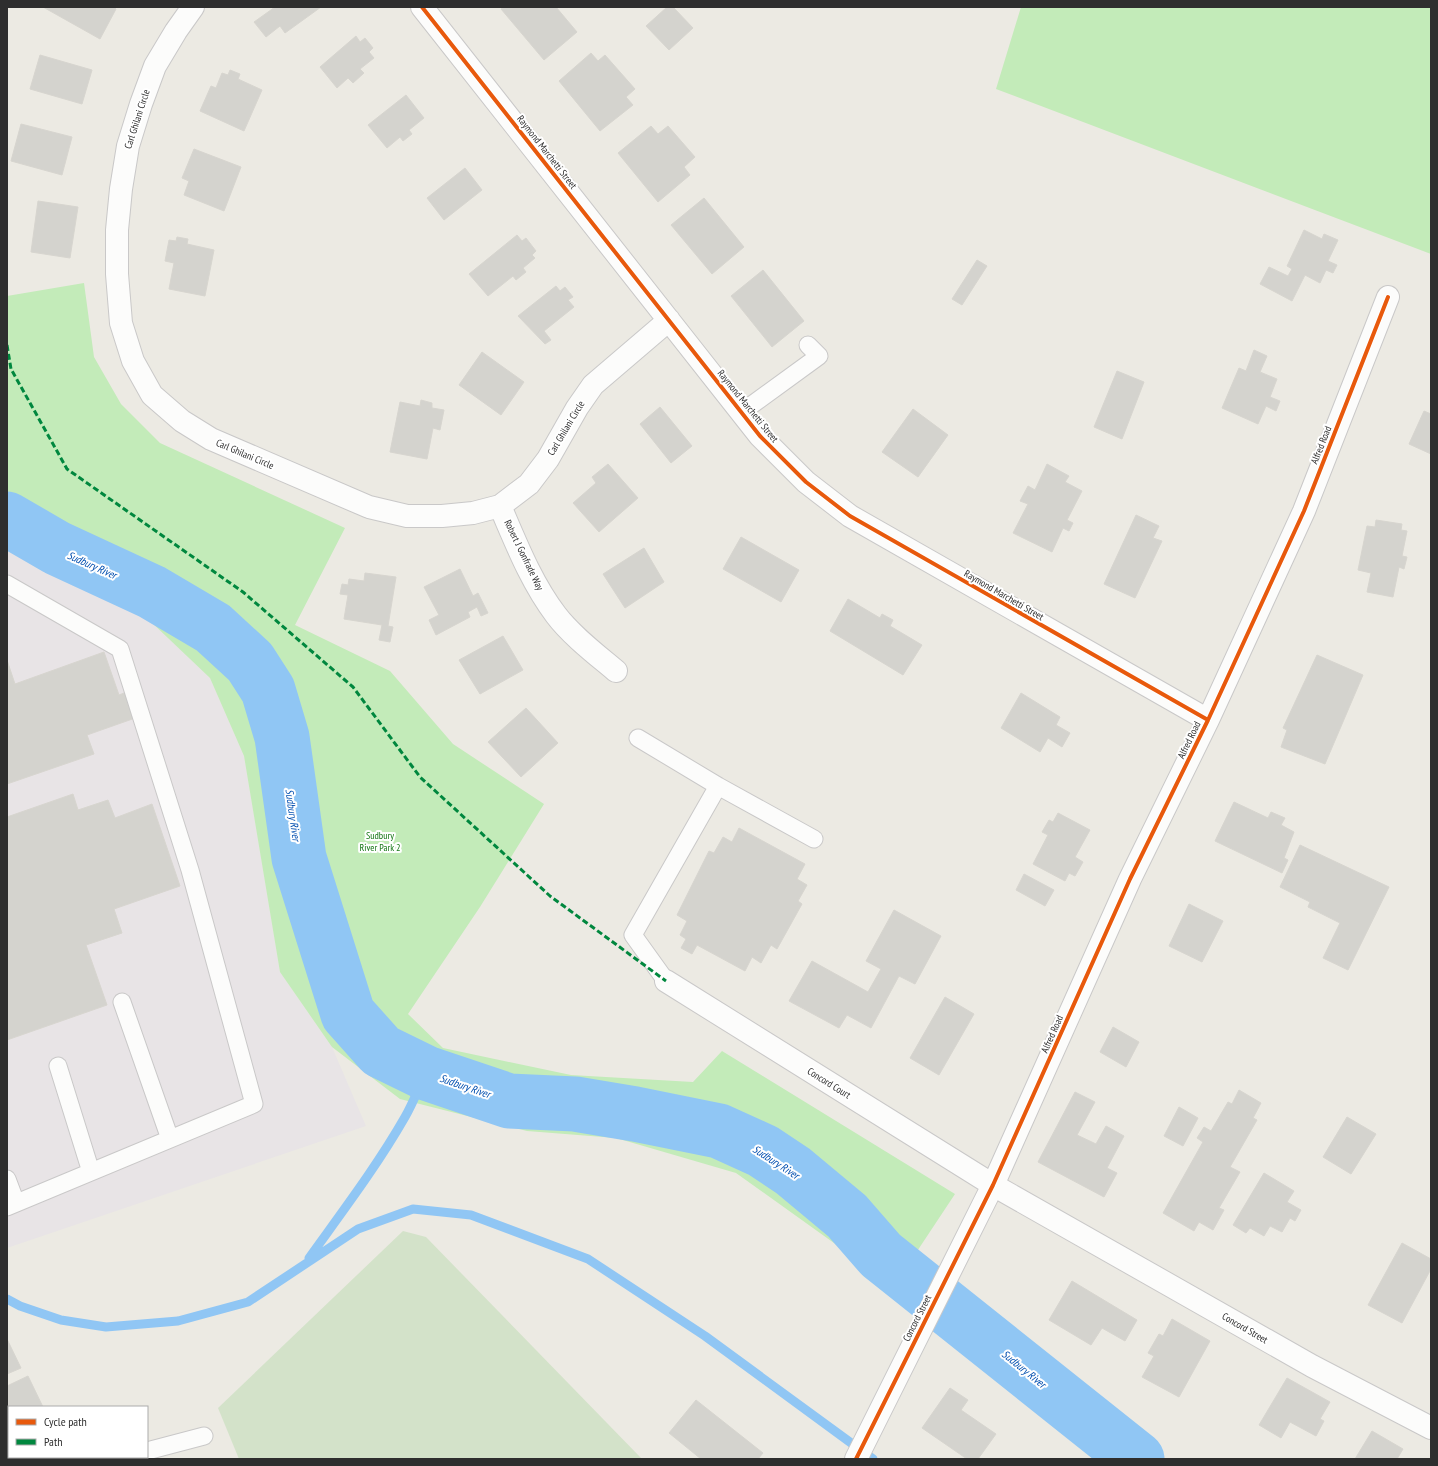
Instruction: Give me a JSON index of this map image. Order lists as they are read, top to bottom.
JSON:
{
  "streets": {
    "street": [
      "Carl Ghilani Circle",
      "Raymond Marchetti Street",
      "Alfred Road",
      "Robert J Gonfrade Way",
      "Concord Court",
      "Concord Street"
    ]
  },
  "crossings": [
    ["Carl Ghilani Circle", "Raymond Marchetti Street"],
    ["Carl Ghilani Circle", "Robert J Gonfrade Way"],
    ["Raymond Marchetti Street", "Alfred Road"],
    ["Alfred Road", "Concord Court"],
    ["Alfred Road", "Concord Street"],
    ["Concord Court", "Concord Street"]
  ],
  "water": ["Sudbury River"],
  "parks": ["Sudbury River Park 2"],
  "legend": ["Cycle path", "Path"]
}
